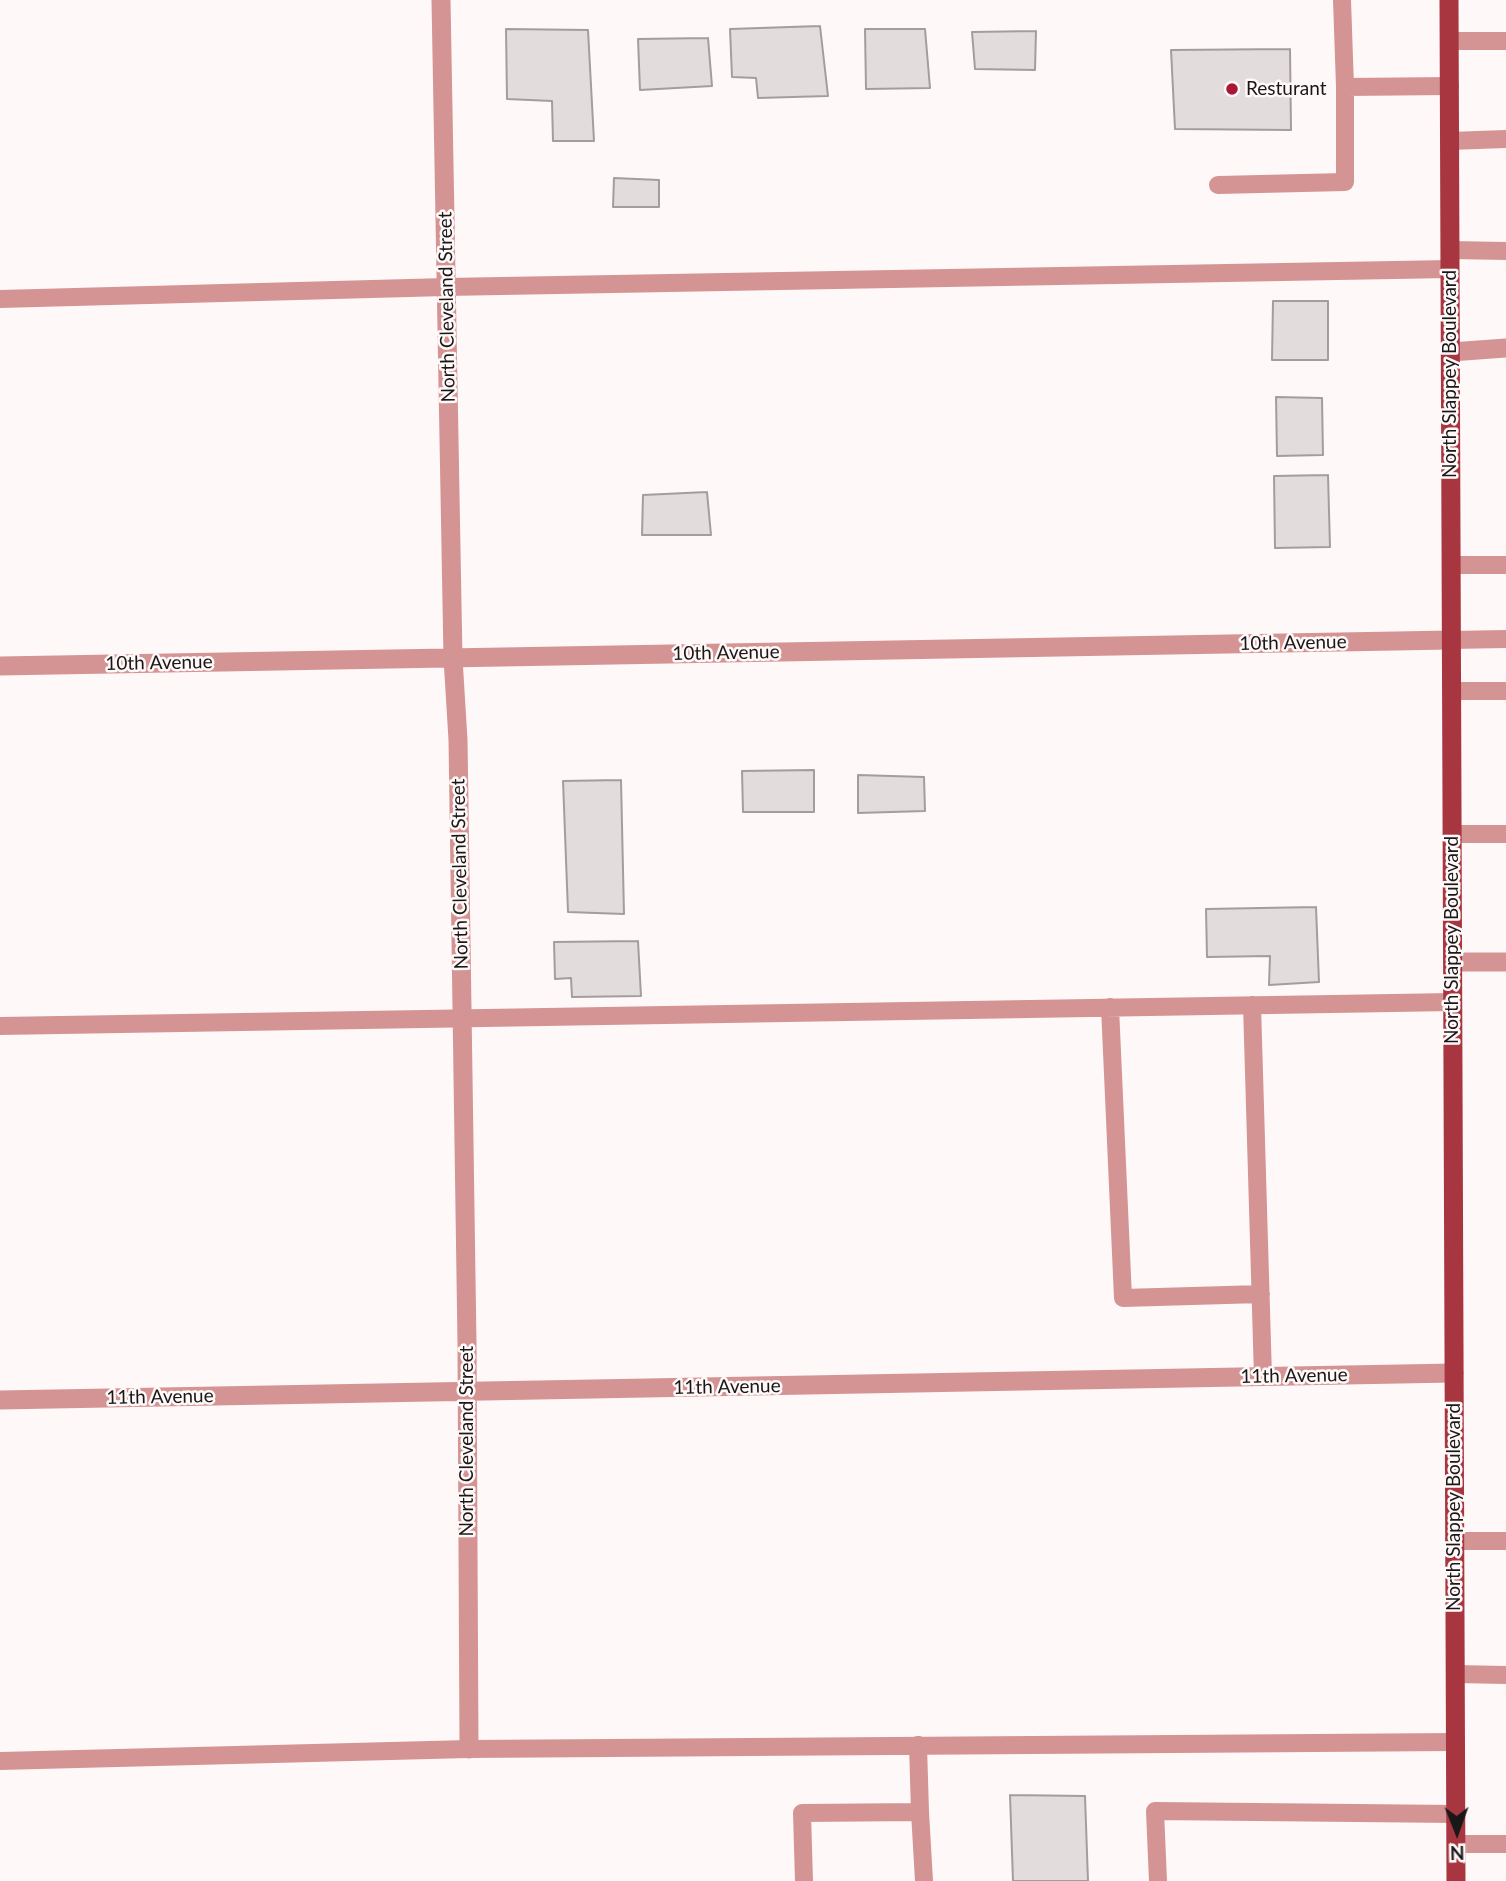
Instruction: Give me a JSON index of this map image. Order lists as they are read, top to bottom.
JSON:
{
  "streets": {
    "main road": ["North Slappey Boulevard"],
    "street": ["North Cleveland Street", "10th Avenue", "11th Avenue"]
  },
  "crossings": [
    ["North Cleveland Street", "10th Avenue"],
    ["North Cleveland Street", "11th Avenue"],
    ["North Slappey Boulevard", "10th Avenue"],
    ["North Slappey Boulevard", "11th Avenue"]
  ],
  "places": ["Resturant"],
  "north": "bottom"
}
